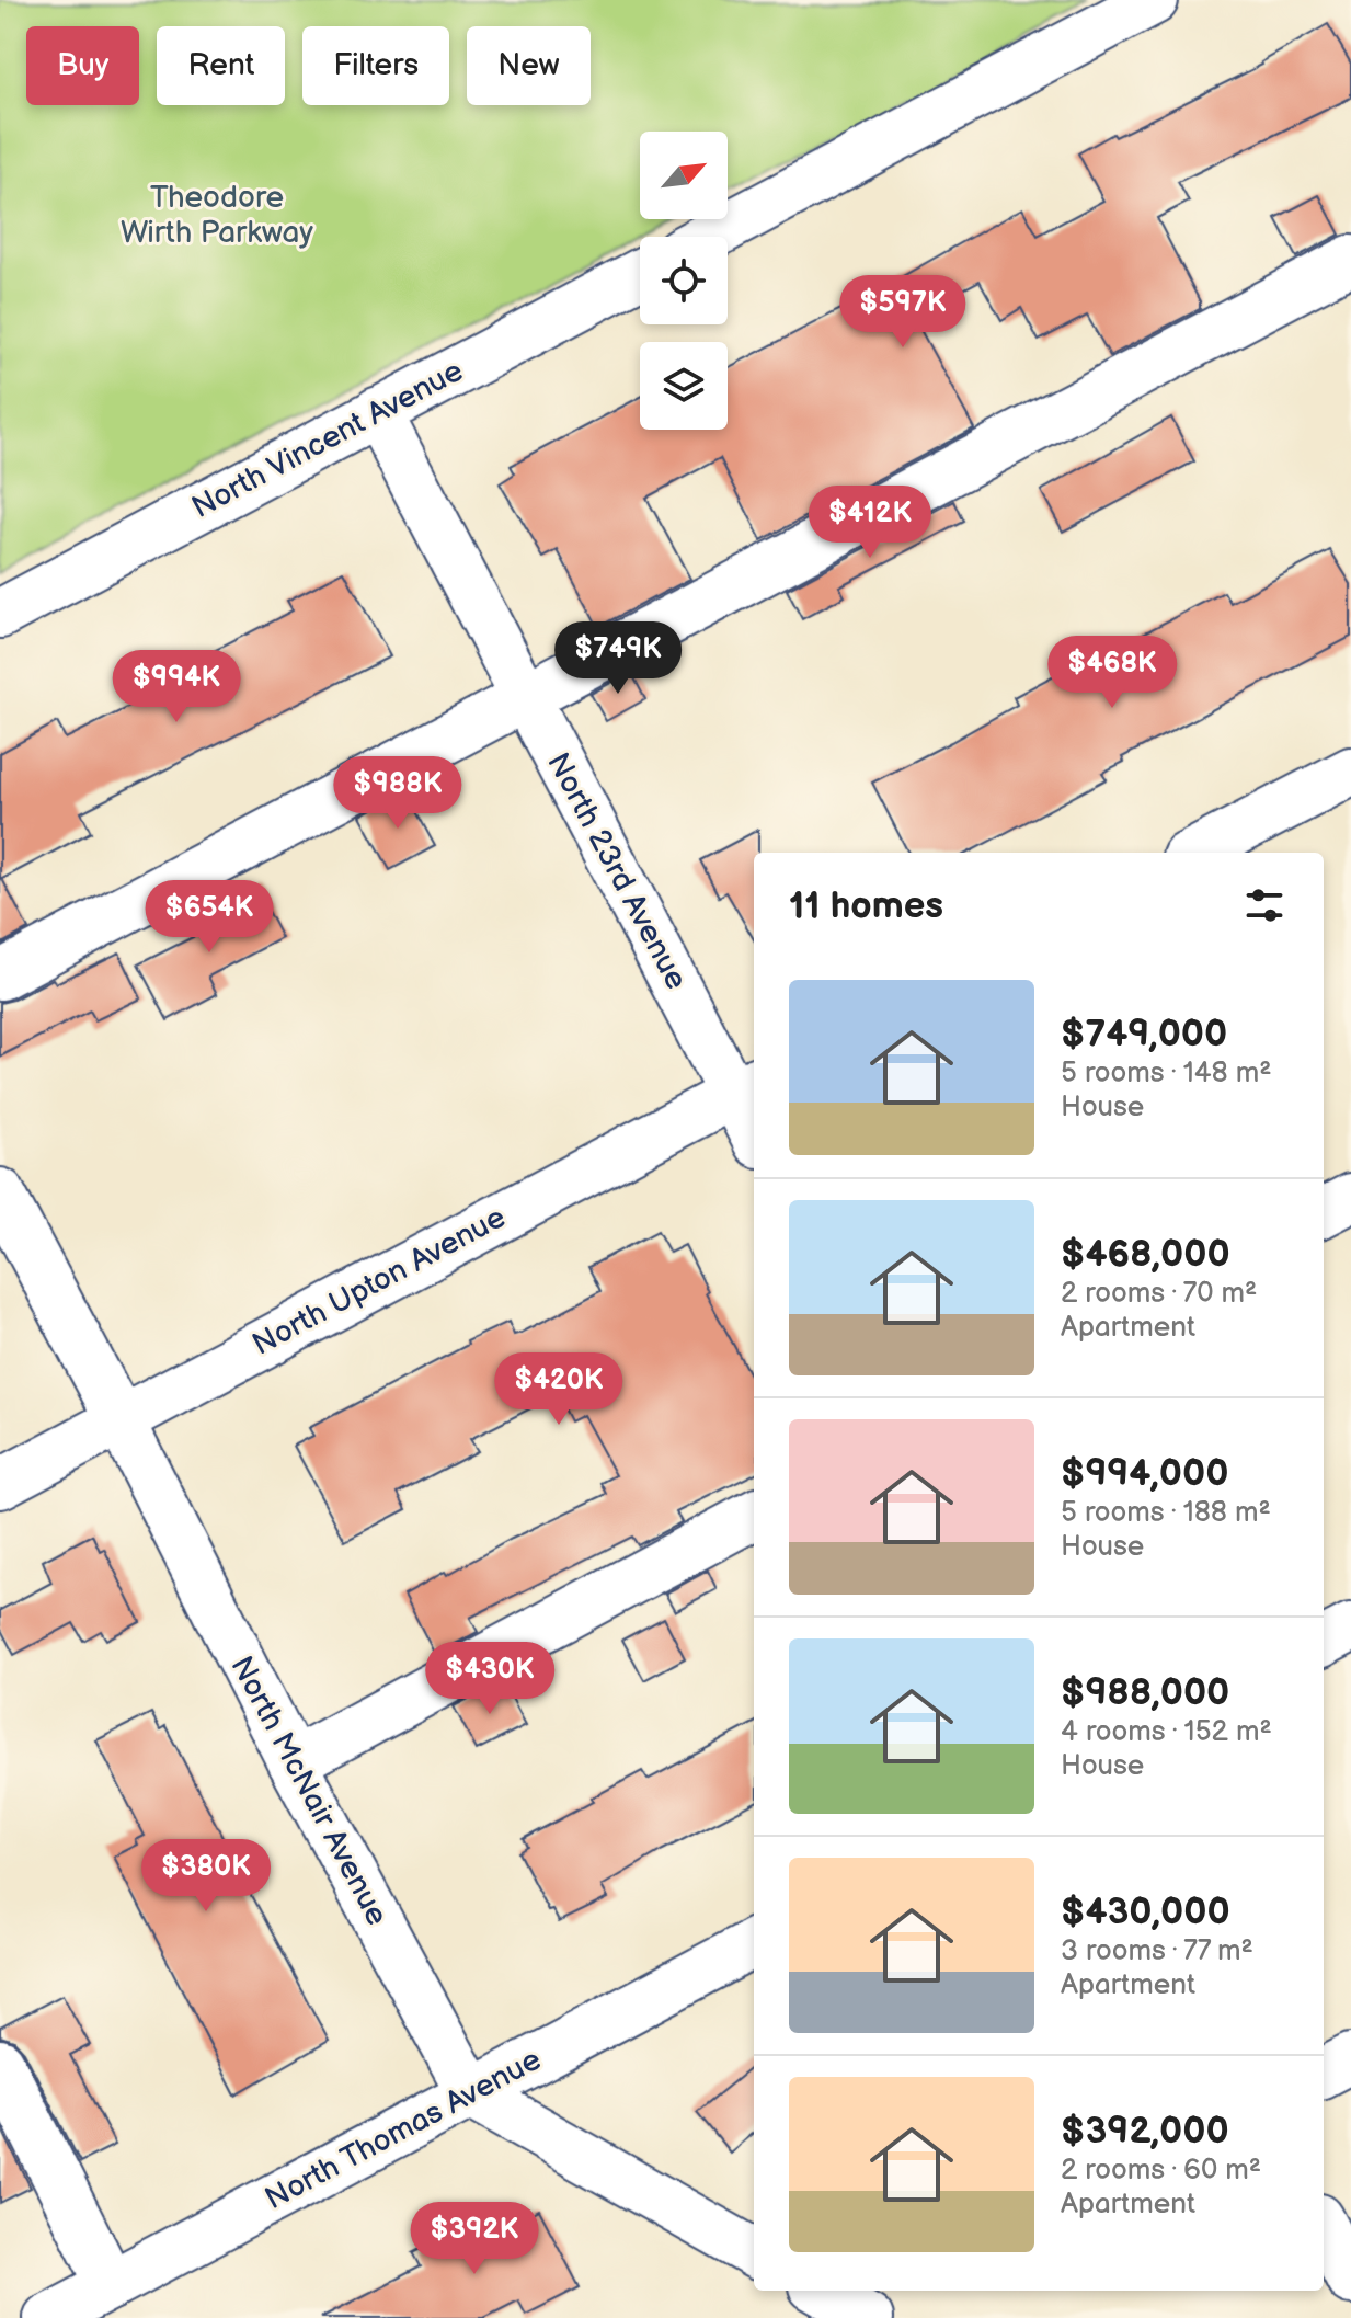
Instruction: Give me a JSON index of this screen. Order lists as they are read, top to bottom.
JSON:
{
  "streets": {
    "street": [
      "North Vincent Avenue",
      "North 23rd Avenue",
      "North Upton Avenue",
      "North McNair Avenue",
      "North Thomas Avenue"
    ]
  },
  "crossings": [
    ["North Vincent Avenue", "North 23rd Avenue"],
    ["North 23rd Avenue", "North Upton Avenue"],
    ["North Upton Avenue", "North McNair Avenue"],
    ["North McNair Avenue", "North Thomas Avenue"]
  ],
  "parks": ["Theodore Wirth Parkway"],
  "north": "top right",
  "page": {
    "chip": [
      "Buy",
      "Rent",
      "Filters",
      "New"
    ],
    "price": [
      "$597K",
      "$412K",
      "$749K",
      "$468K",
      "$994K",
      "$988K",
      "$654K",
      "$420K",
      "$430K",
      "$380K",
      "$392K"
    ],
    "heading": "11 homes",
    "list": [
      {
        "name": "$749,000",
        "note": "5 rooms · 148 m² · House"
      },
      {
        "name": "$468,000",
        "note": "2 rooms · 70 m² · Apartment"
      },
      {
        "name": "$994,000",
        "note": "5 rooms · 188 m² · House"
      },
      {
        "name": "$988,000",
        "note": "4 rooms · 152 m² · House"
      },
      {
        "name": "$430,000",
        "note": "3 rooms · 77 m² · Apartment"
      },
      {
        "name": "$392,000",
        "note": "2 rooms · 60 m² · Apartment"
      }
    ]
  }
}
